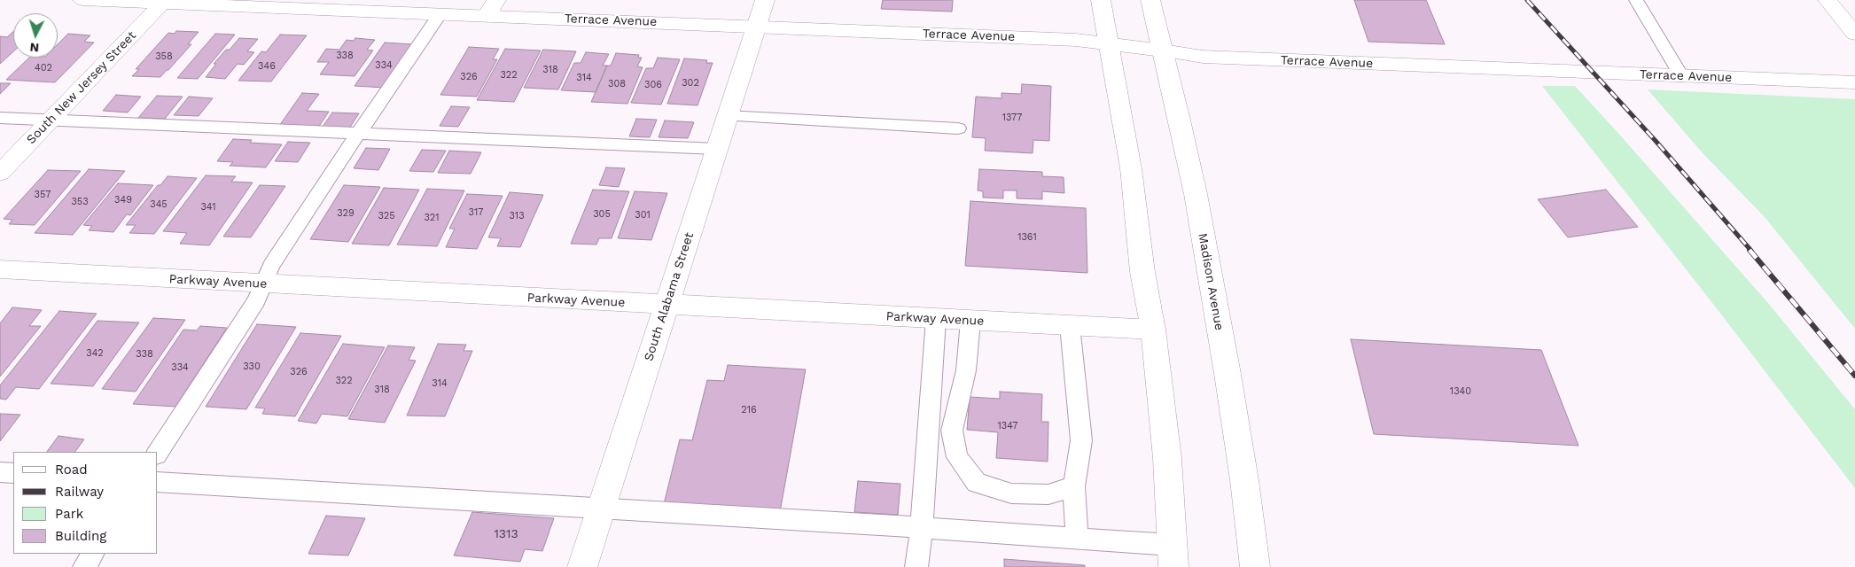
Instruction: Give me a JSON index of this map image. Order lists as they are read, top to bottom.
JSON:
{
  "streets": {
    "street": [
      "Terrace Avenue",
      "South New Jersey Street",
      "Parkway Avenue",
      "Madison Avenue",
      "South Alabama Street"
    ]
  },
  "crossings": [
    ["Terrace Avenue", "South New Jersey Street"],
    ["Terrace Avenue", "Madison Avenue"],
    ["Terrace Avenue", "South Alabama Street"],
    ["Parkway Avenue", "South Alabama Street"]
  ],
  "house_numbers": [
    "338",
    "358",
    "334",
    "346",
    "402",
    "318",
    "322",
    "326",
    "314",
    "302",
    "308",
    "306",
    "1377",
    "357",
    "349",
    "353",
    "345",
    "341",
    "317",
    "329",
    "305",
    "301",
    "325",
    "313",
    "321",
    "1361",
    "342",
    "338",
    "330",
    "334",
    "326",
    "322",
    "314",
    "318",
    "1340",
    "216",
    "1347",
    "1313"
  ],
  "legend": [
    "Road",
    "Railway",
    "Park",
    "Building"
  ],
  "north": "bottom"
}
